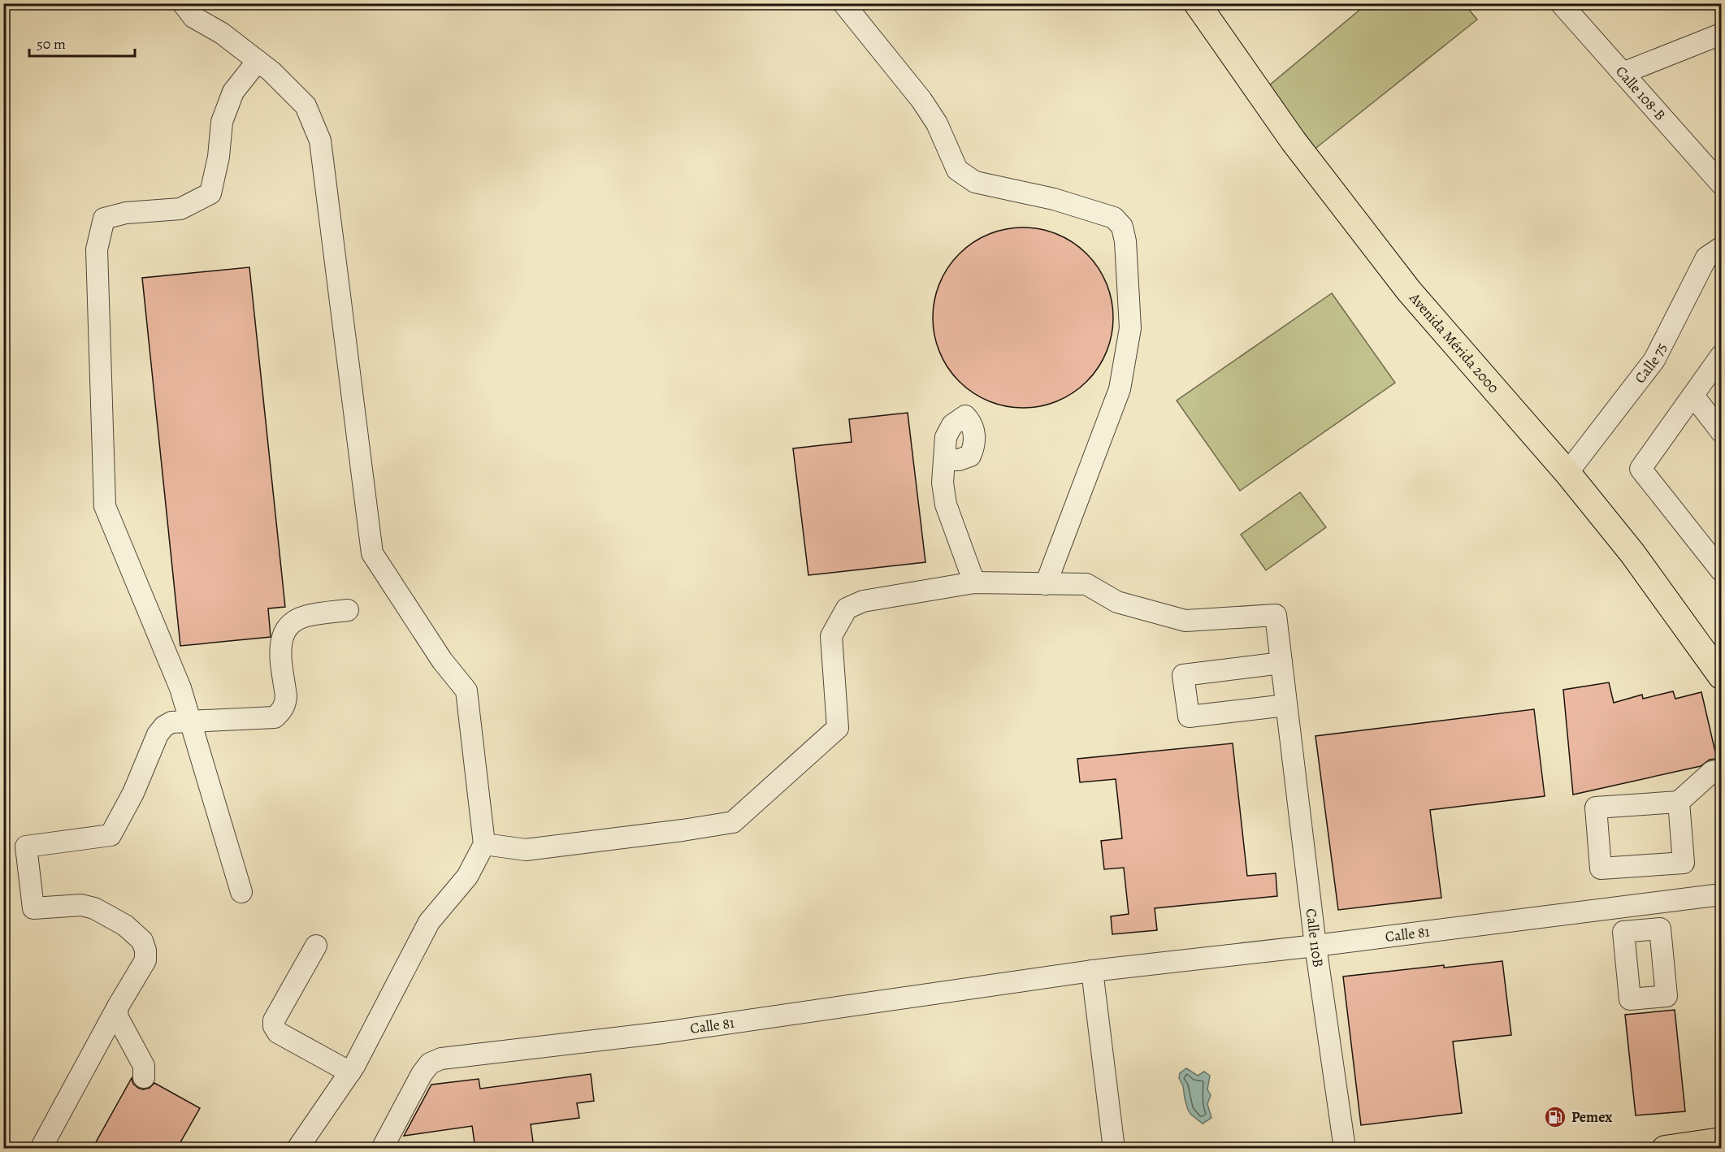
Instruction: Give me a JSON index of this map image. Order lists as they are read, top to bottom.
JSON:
{
  "streets": {
    "main road": ["Avenida Mérida 2000"],
    "street": [
      "Calle 108-B",
      "Calle 75",
      "Calle 81",
      "Calle 110B"
    ]
  },
  "crossings": [
    ["Avenida Mérida 2000", "Calle 75"],
    ["Calle 81", "Calle 110B"]
  ],
  "places": {
    "fuel station": ["Pemex"]
  },
  "scale_bar": "50 m"
}
